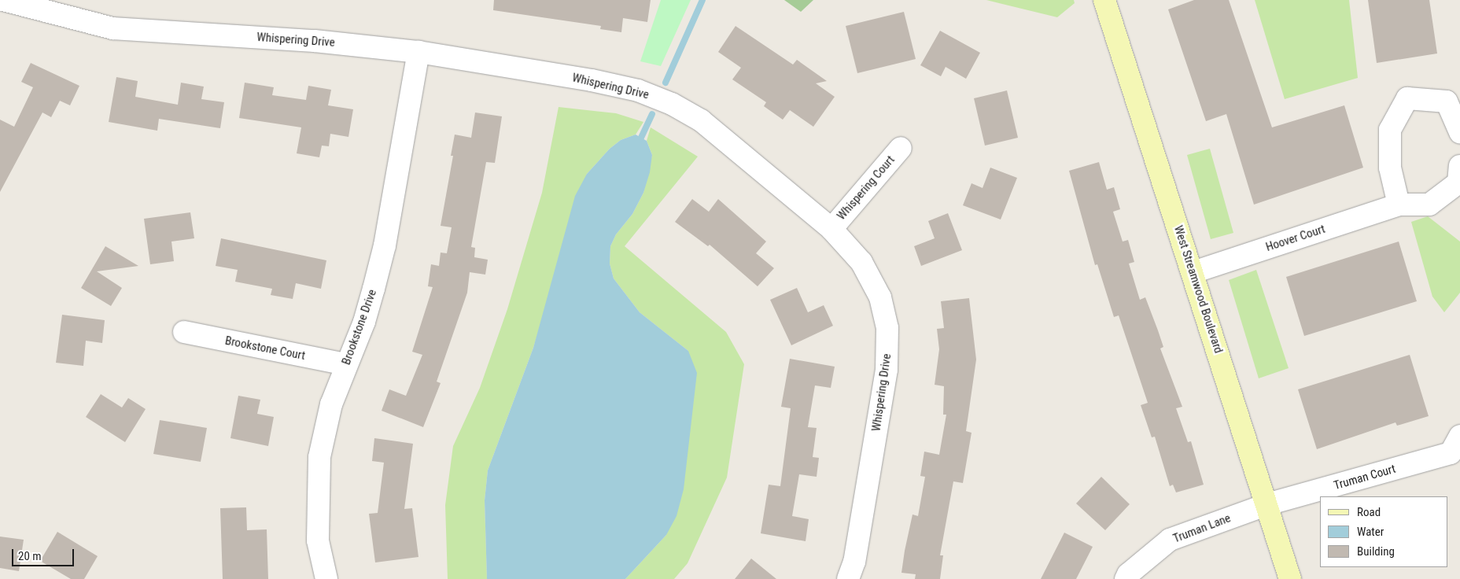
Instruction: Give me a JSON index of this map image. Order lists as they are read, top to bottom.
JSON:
{
  "streets": {
    "street": [
      "Whispering Drive",
      "Whispering Court",
      "Hoover Court",
      "West Streamwood Boulevard",
      "Brookstone Drive",
      "Brookstone Court",
      "Truman Court",
      "Truman Lane"
    ]
  },
  "crossings": [
    ["Whispering Drive", "Whispering Court"],
    ["Whispering Drive", "Brookstone Drive"],
    ["Hoover Court", "West Streamwood Boulevard"],
    ["West Streamwood Boulevard", "Truman Court"],
    ["West Streamwood Boulevard", "Truman Lane"],
    ["Brookstone Drive", "Brookstone Court"],
    ["Truman Court", "Truman Lane"]
  ],
  "legend": ["Road", "Water", "Building"],
  "scale_bar": "20 m"
}
